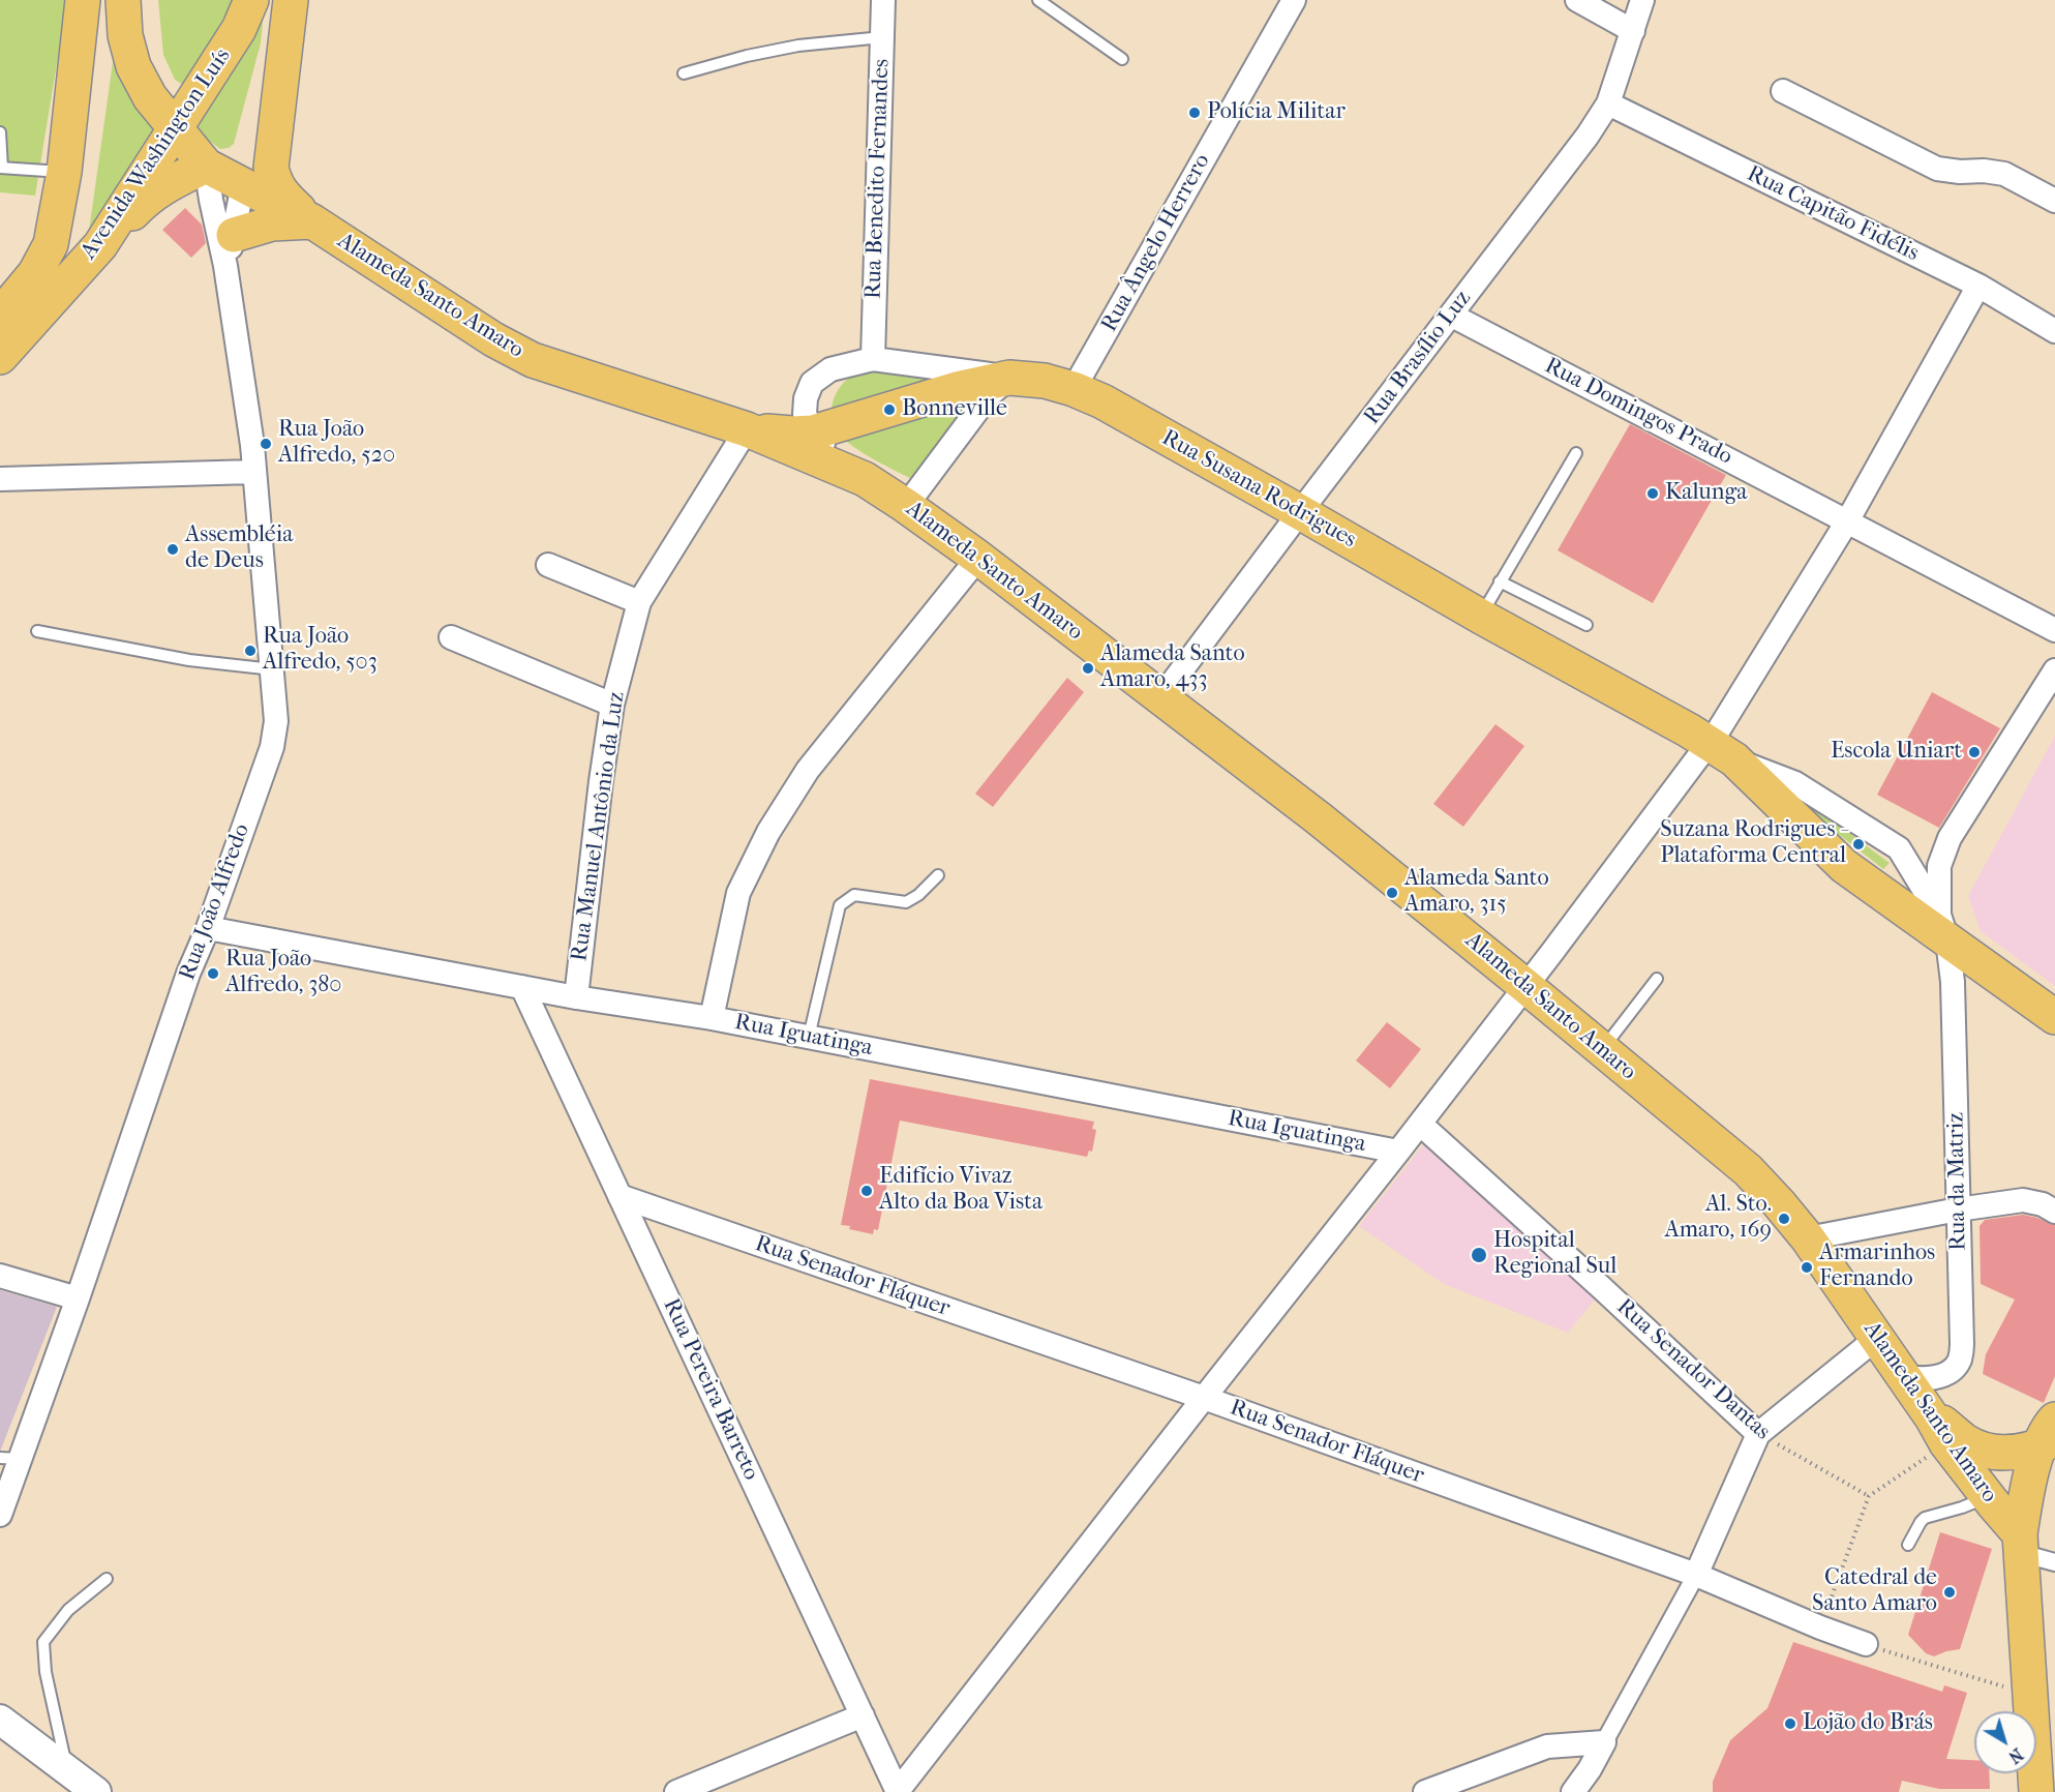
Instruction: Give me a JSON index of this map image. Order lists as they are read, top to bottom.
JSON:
{
  "streets": {
    "main road": ["Avenida Washington Luís", "Alameda Santo Amaro", "Rua Susana Rodrigues"],
    "street": [
      "Rua Benedito Fernandes",
      "Rua Capitão Fidélis",
      "Rua Ângelo Herrero",
      "Rua Brasílio Luz",
      "Rua Domingos Prado",
      "Rua Manuel Antônio da Luz",
      "Rua João Alfredo",
      "Rua Iguatinga",
      "Rua da Matriz",
      "Rua Senador Fláquer",
      "Rua Senador Dantas",
      "Rua Pereira Barreto"
    ]
  },
  "crossings": [
    ["Avenida Washington Luís", "Alameda Santo Amaro"],
    ["Rua Capitão Fidélis", "Rua Brasílio Luz"],
    ["Rua Ângelo Herrero", "Rua Susana Rodrigues"],
    ["Alameda Santo Amaro", "Rua Brasílio Luz"],
    ["Alameda Santo Amaro", "Rua Susana Rodrigues"],
    ["Alameda Santo Amaro", "Rua Manuel Antônio da Luz"],
    ["Alameda Santo Amaro", "Rua João Alfredo"],
    ["Alameda Santo Amaro", "Rua da Matriz"],
    ["Rua Brasílio Luz", "Rua Domingos Prado"],
    ["Rua Brasílio Luz", "Rua Susana Rodrigues"],
    ["Rua Susana Rodrigues", "Rua Manuel Antônio da Luz"],
    ["Rua Susana Rodrigues", "Rua da Matriz"],
    ["Rua Manuel Antônio da Luz", "Rua Iguatinga"],
    ["Rua João Alfredo", "Rua Iguatinga"],
    ["Rua Iguatinga", "Rua Pereira Barreto"],
    ["Rua Senador Fláquer", "Rua Pereira Barreto"]
  ],
  "places": [
    "Polícia Militar",
    "Bonneville",
    "Rua João Alfredo, 520",
    "Kalunga",
    "Assembléia de Deus",
    "Rua João Alfredo, 503",
    "Alameda Santo Amaro, 433",
    "Escola Uniart",
    "Suzana Rodrigues - Plataforma Central",
    "Alameda Santo Amaro, 315",
    "Rua João Alfredo, 380",
    "Edifício Vivaz Alto da Boa Vista",
    "Al. Sto. Amaro, 169",
    "Hospital Regional Sul",
    "Armarinhos Fernando",
    "Catedral de Santo Amaro",
    "Lojão do Brás"
  ],
  "north": "bottom right"
}
